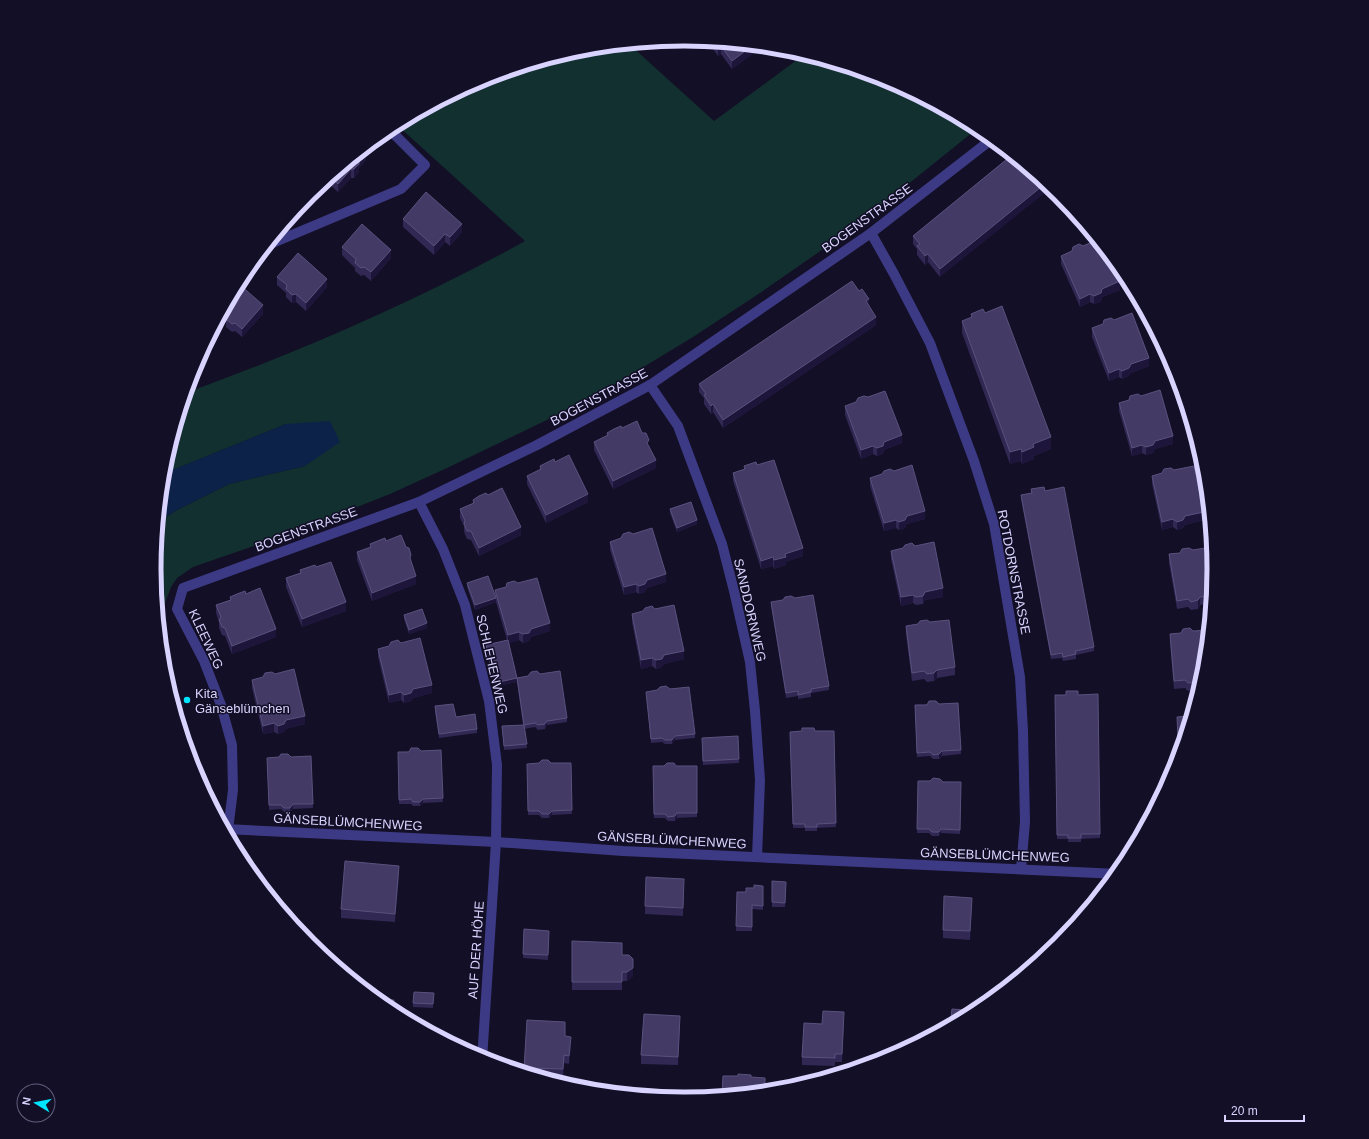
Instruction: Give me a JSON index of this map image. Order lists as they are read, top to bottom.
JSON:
{
  "streets": {
    "street": [
      "BOGENSTRASSE",
      "ROTDORNSTRASSE",
      "SANDDORNWEG",
      "KLEEWEG",
      "SCHLEHENWEG",
      "GÄNSEBLÜMCHENWEG",
      "AUF DER HÖHE"
    ]
  },
  "crossings": [
    ["BOGENSTRASSE", "ROTDORNSTRASSE"],
    ["BOGENSTRASSE", "SANDDORNWEG"],
    ["BOGENSTRASSE", "KLEEWEG"],
    ["BOGENSTRASSE", "SCHLEHENWEG"],
    ["ROTDORNSTRASSE", "GÄNSEBLÜMCHENWEG"],
    ["SANDDORNWEG", "GÄNSEBLÜMCHENWEG"],
    ["SCHLEHENWEG", "GÄNSEBLÜMCHENWEG"],
    ["SCHLEHENWEG", "AUF DER HÖHE"],
    ["GÄNSEBLÜMCHENWEG", "AUF DER HÖHE"]
  ],
  "places": ["Kita Gänseblümchen"],
  "scale_bar": "20 m",
  "north": "left"
}
